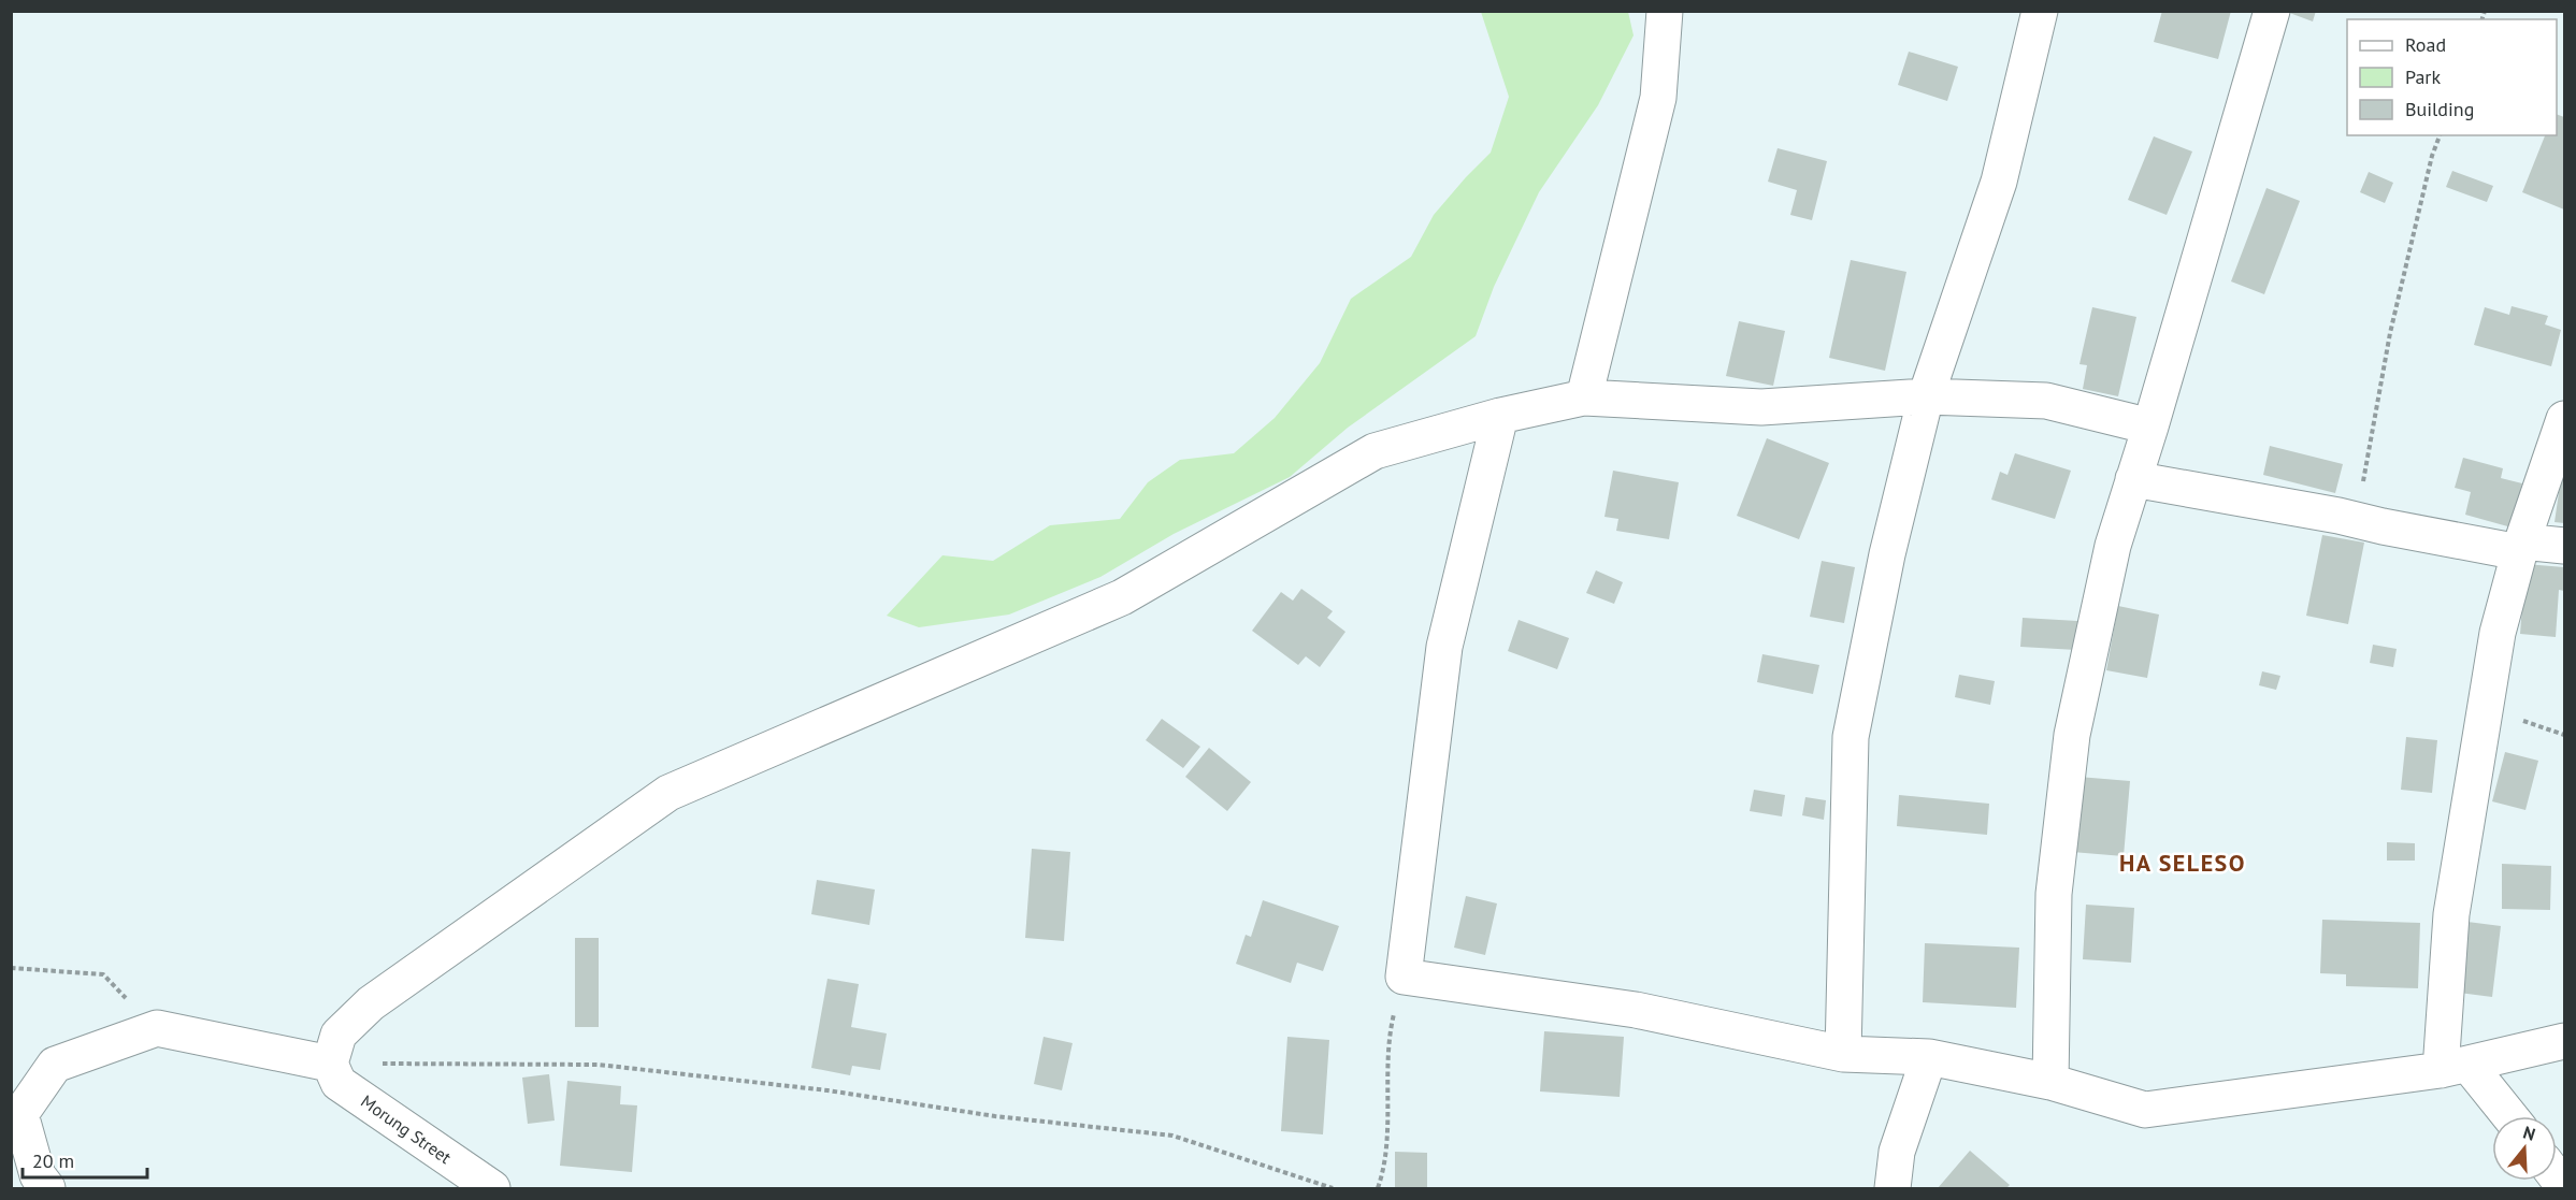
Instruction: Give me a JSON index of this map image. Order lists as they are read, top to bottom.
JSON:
{
  "streets": {
    "street": ["Morung Street"]
  },
  "districts": ["HA SELESO"],
  "legend": ["Road", "Park", "Building"],
  "scale_bar": "20 m",
  "north": "top"
}
